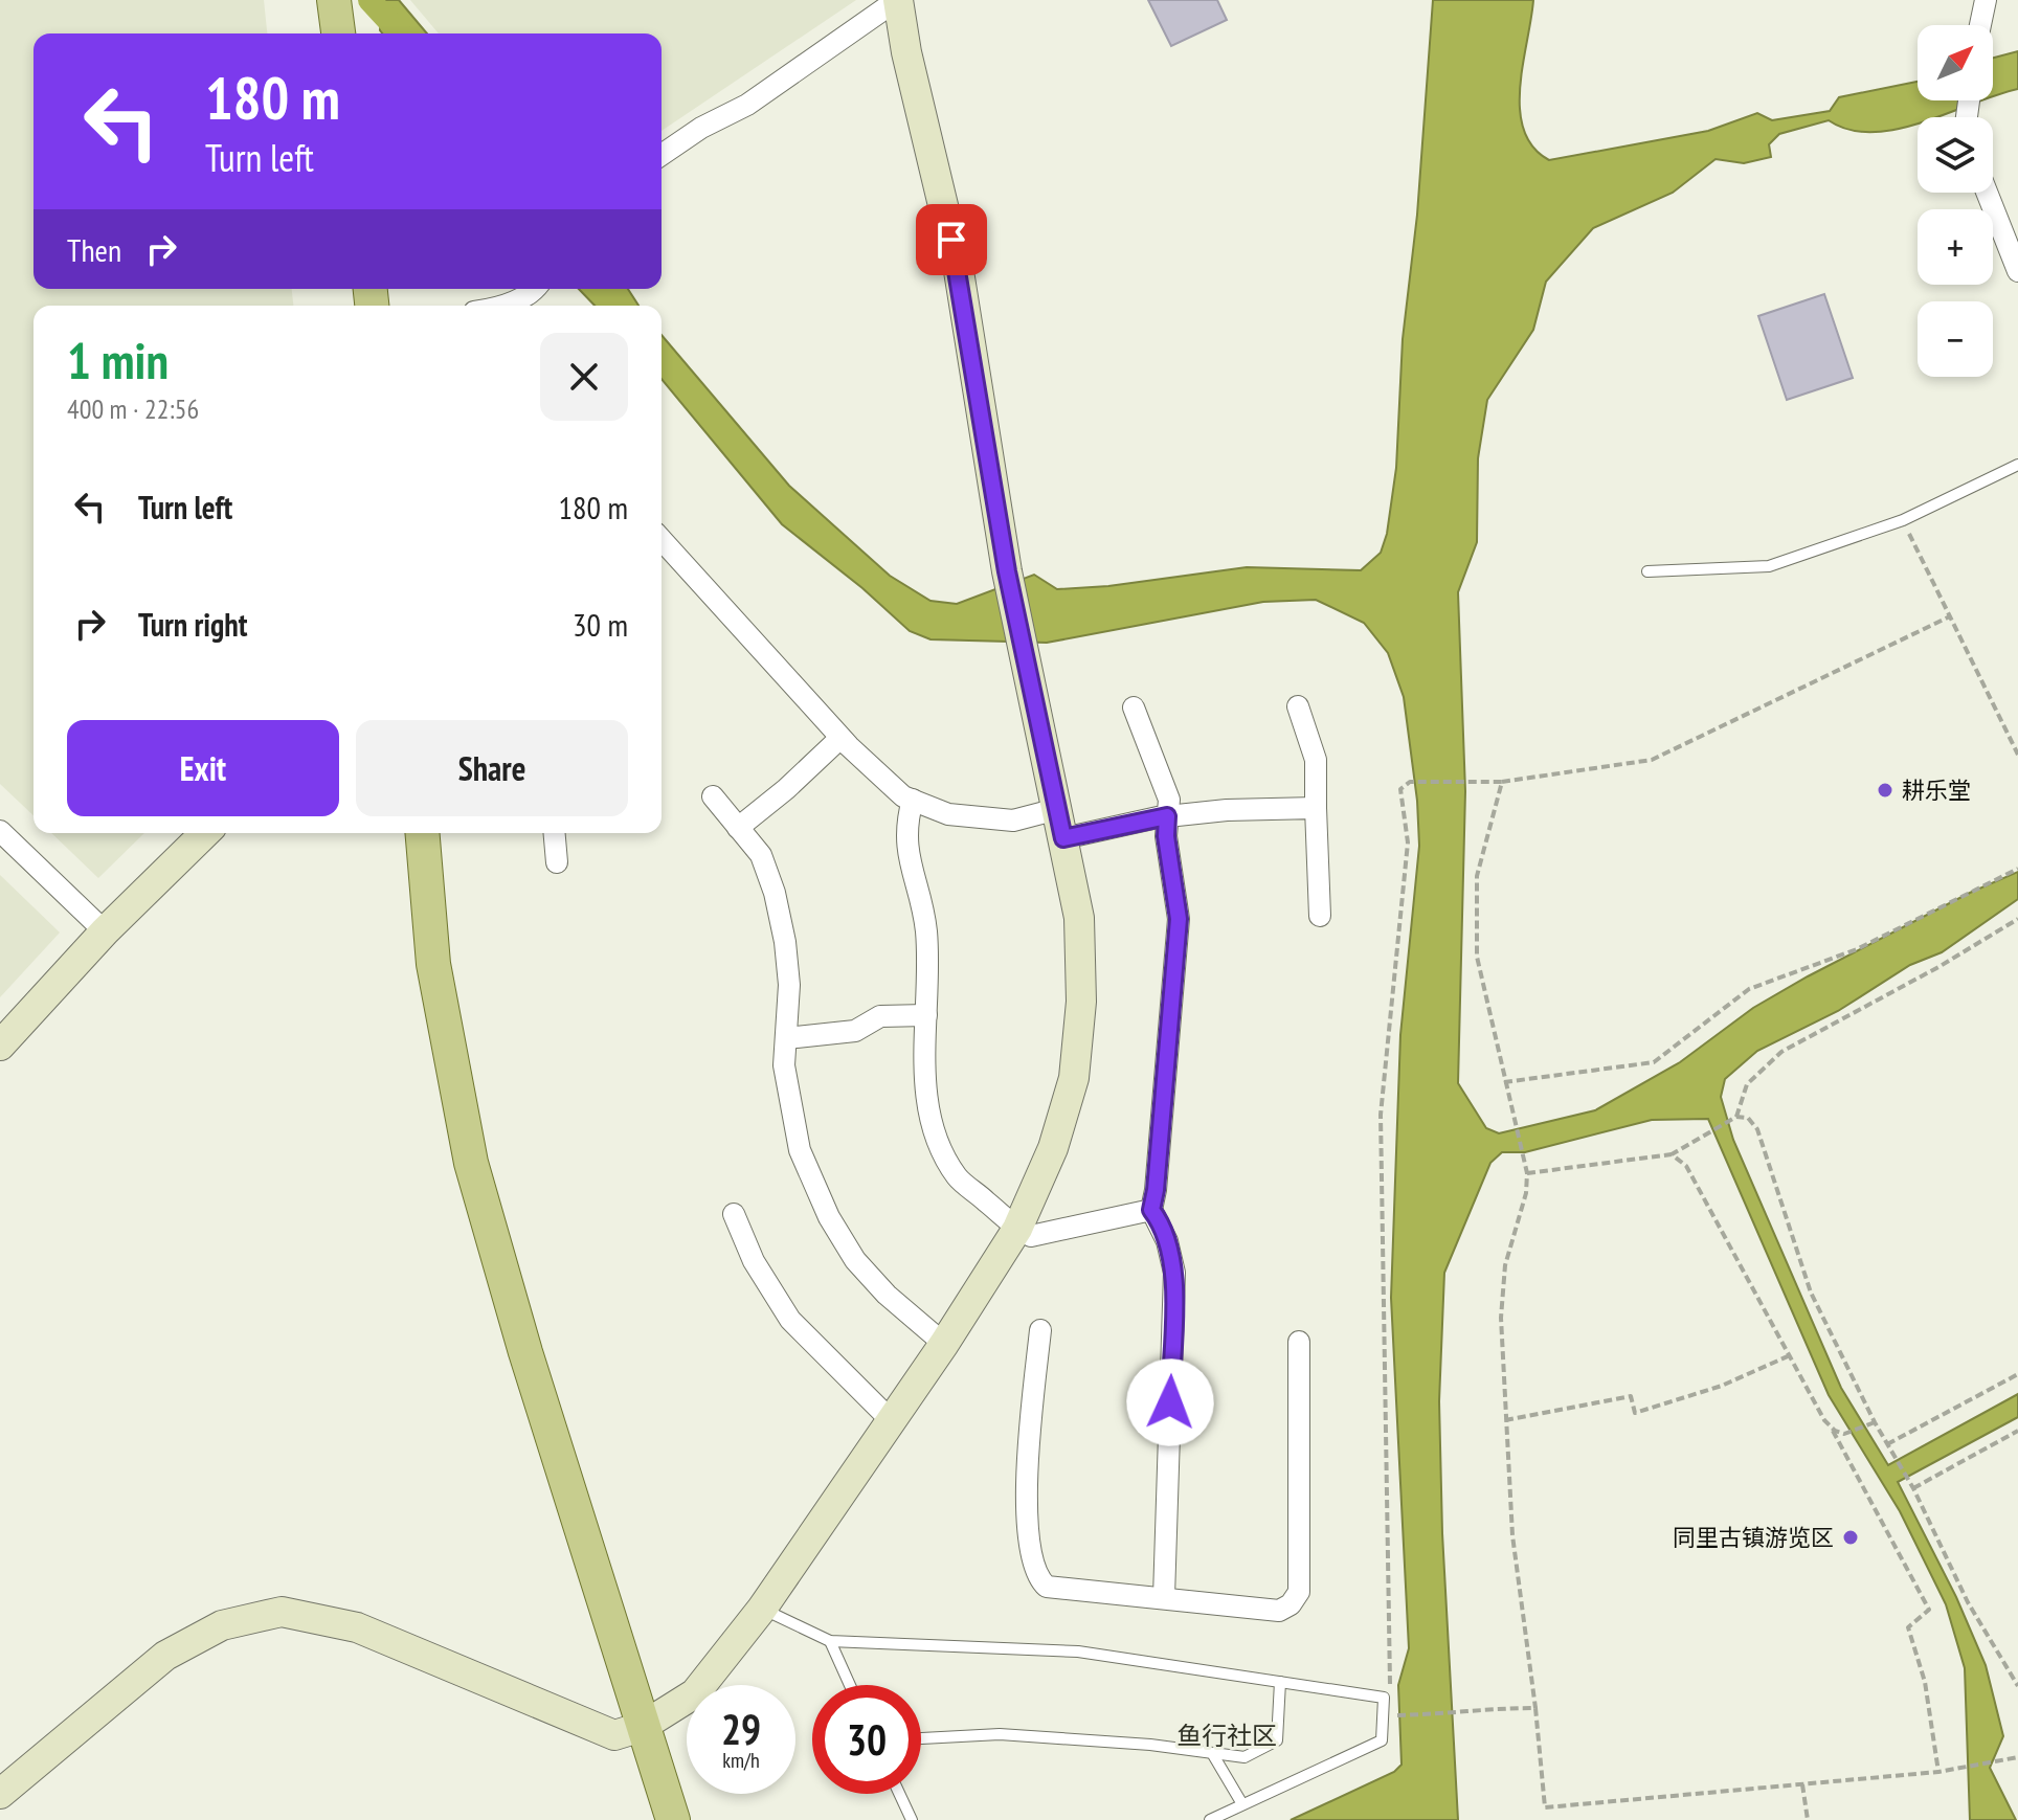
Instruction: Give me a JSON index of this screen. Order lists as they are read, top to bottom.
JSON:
{
  "districts": ["鱼行社区"],
  "places": ["耕乐堂", "同里古镇游览区"],
  "north": "top right",
  "page": {
    "map_buttons": ["+", "−"],
    "turn": ["180 m", "Turn left"],
    "then": "Then",
    "heading": ["1 min", "400 m · 22:56"],
    "list": [
      {
        "name": "Turn left",
        "value": "180 m"
      },
      {
        "name": "Turn right",
        "value": "30 m"
      }
    ],
    "buttons": ["Exit", "Share"],
    "speed": "29 km/h",
    "limit": "30"
  }
}
